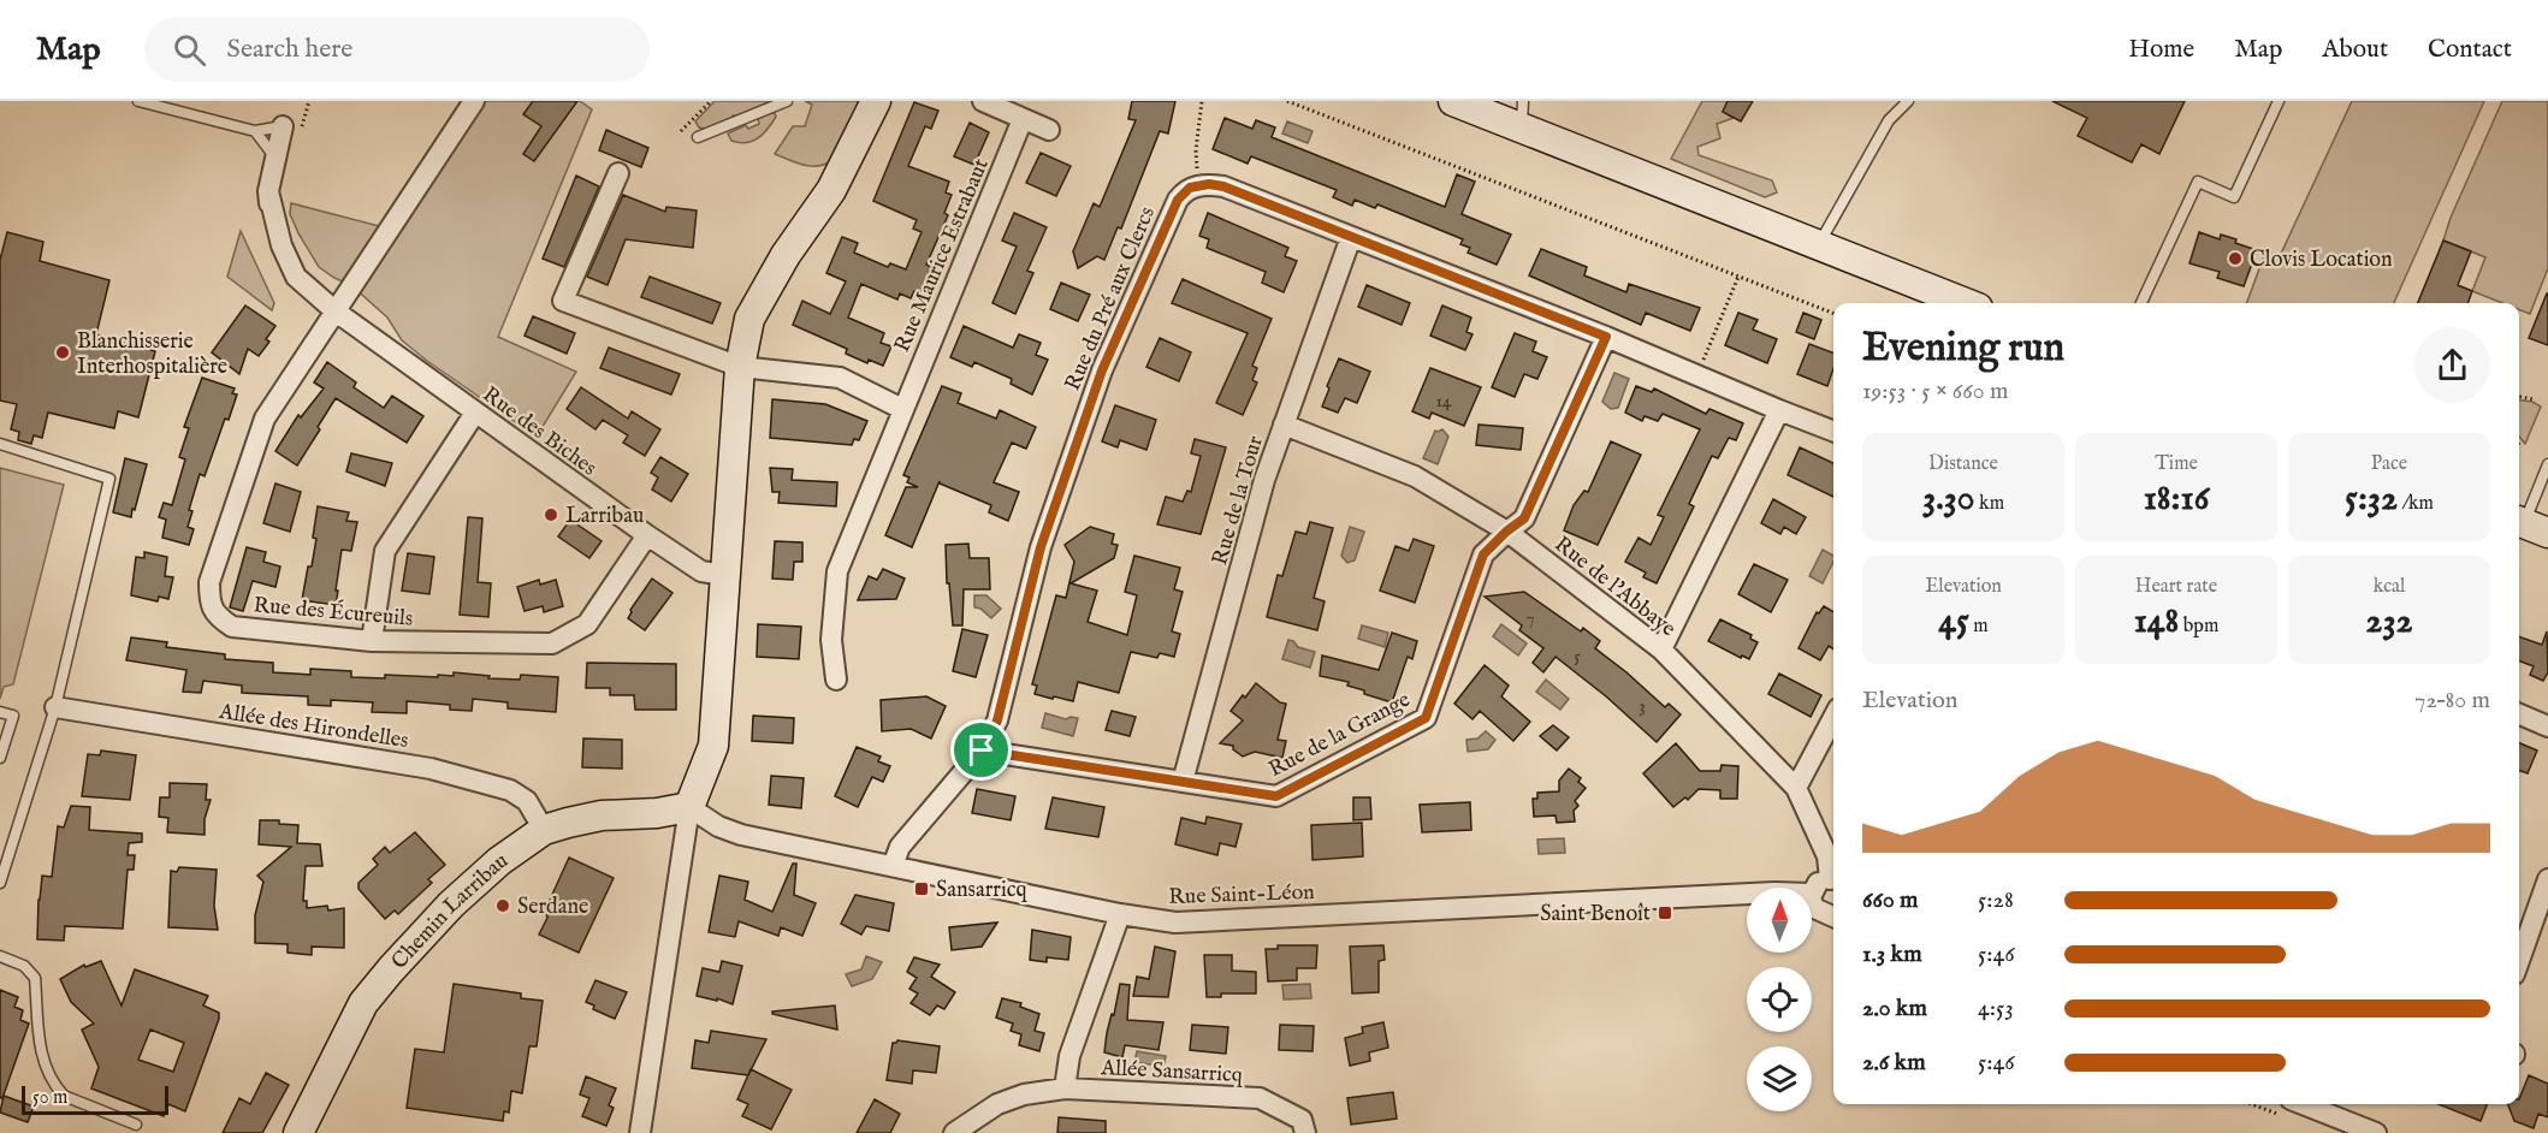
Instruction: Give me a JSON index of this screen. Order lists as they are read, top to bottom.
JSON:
{
  "streets": {
    "street": [
      "Rue Maurice Estrabaut",
      "Rue du Pré aux Clercs",
      "Rue des Biches",
      "Rue de la Tour",
      "Rue de l'Abbaye",
      "Rue des Écureuils",
      "Allée des Hirondelles",
      "Rue de la Grange",
      "Rue Saint-Léon",
      "Chemin Larribau",
      "Allée Sansarricq"
    ]
  },
  "crossings": [
    ["Rue du Pré aux Clercs", "Rue de la Grange"],
    ["Rue du Pré aux Clercs", "Rue Saint-Léon"],
    ["Rue des Biches", "Rue des Écureuils"],
    ["Rue de la Tour", "Rue de l'Abbaye"],
    ["Rue de la Tour", "Rue de la Grange"],
    ["Rue de l'Abbaye", "Rue de la Grange"],
    ["Allée des Hirondelles", "Chemin Larribau"],
    ["Rue Saint-Léon", "Chemin Larribau"],
    ["Rue Saint-Léon", "Allée Sansarricq"]
  ],
  "places": {
    "other": [
      "Clovis Location",
      "Blanchisserie Interhospitalière",
      "Larribau",
      "Serdane"
    ],
    "transit": ["Sansarricq", "Saint Benoît"]
  },
  "house_numbers": [
    "14",
    "7",
    "5",
    "3"
  ],
  "scale_bar": "50 m",
  "north": "top",
  "page": {
    "header": "Map",
    "search": "Search here",
    "nav": [
      "Home",
      "Map",
      "About",
      "Contact"
    ],
    "heading": ["Evening run", "19:53 · 5 × 660 m"],
    "stats": [
      ["Distance", "3.30 km"],
      ["Time", "18:16"],
      ["Pace", "5:32 /km"],
      ["Elevation", "45 m"],
      ["Heart rate", "148 bpm"],
      ["kcal", "232"]
    ],
    "chart": ["Elevation", "72–80 m"],
    "list": [
      {
        "name": "660 m",
        "note": "5:28"
      },
      {
        "name": "1.3 km",
        "note": "5:46"
      },
      {
        "name": "2.0 km",
        "note": "4:53"
      },
      {
        "name": "2.6 km",
        "note": "5:46"
      }
    ],
    "scale": "50 m"
  }
}
